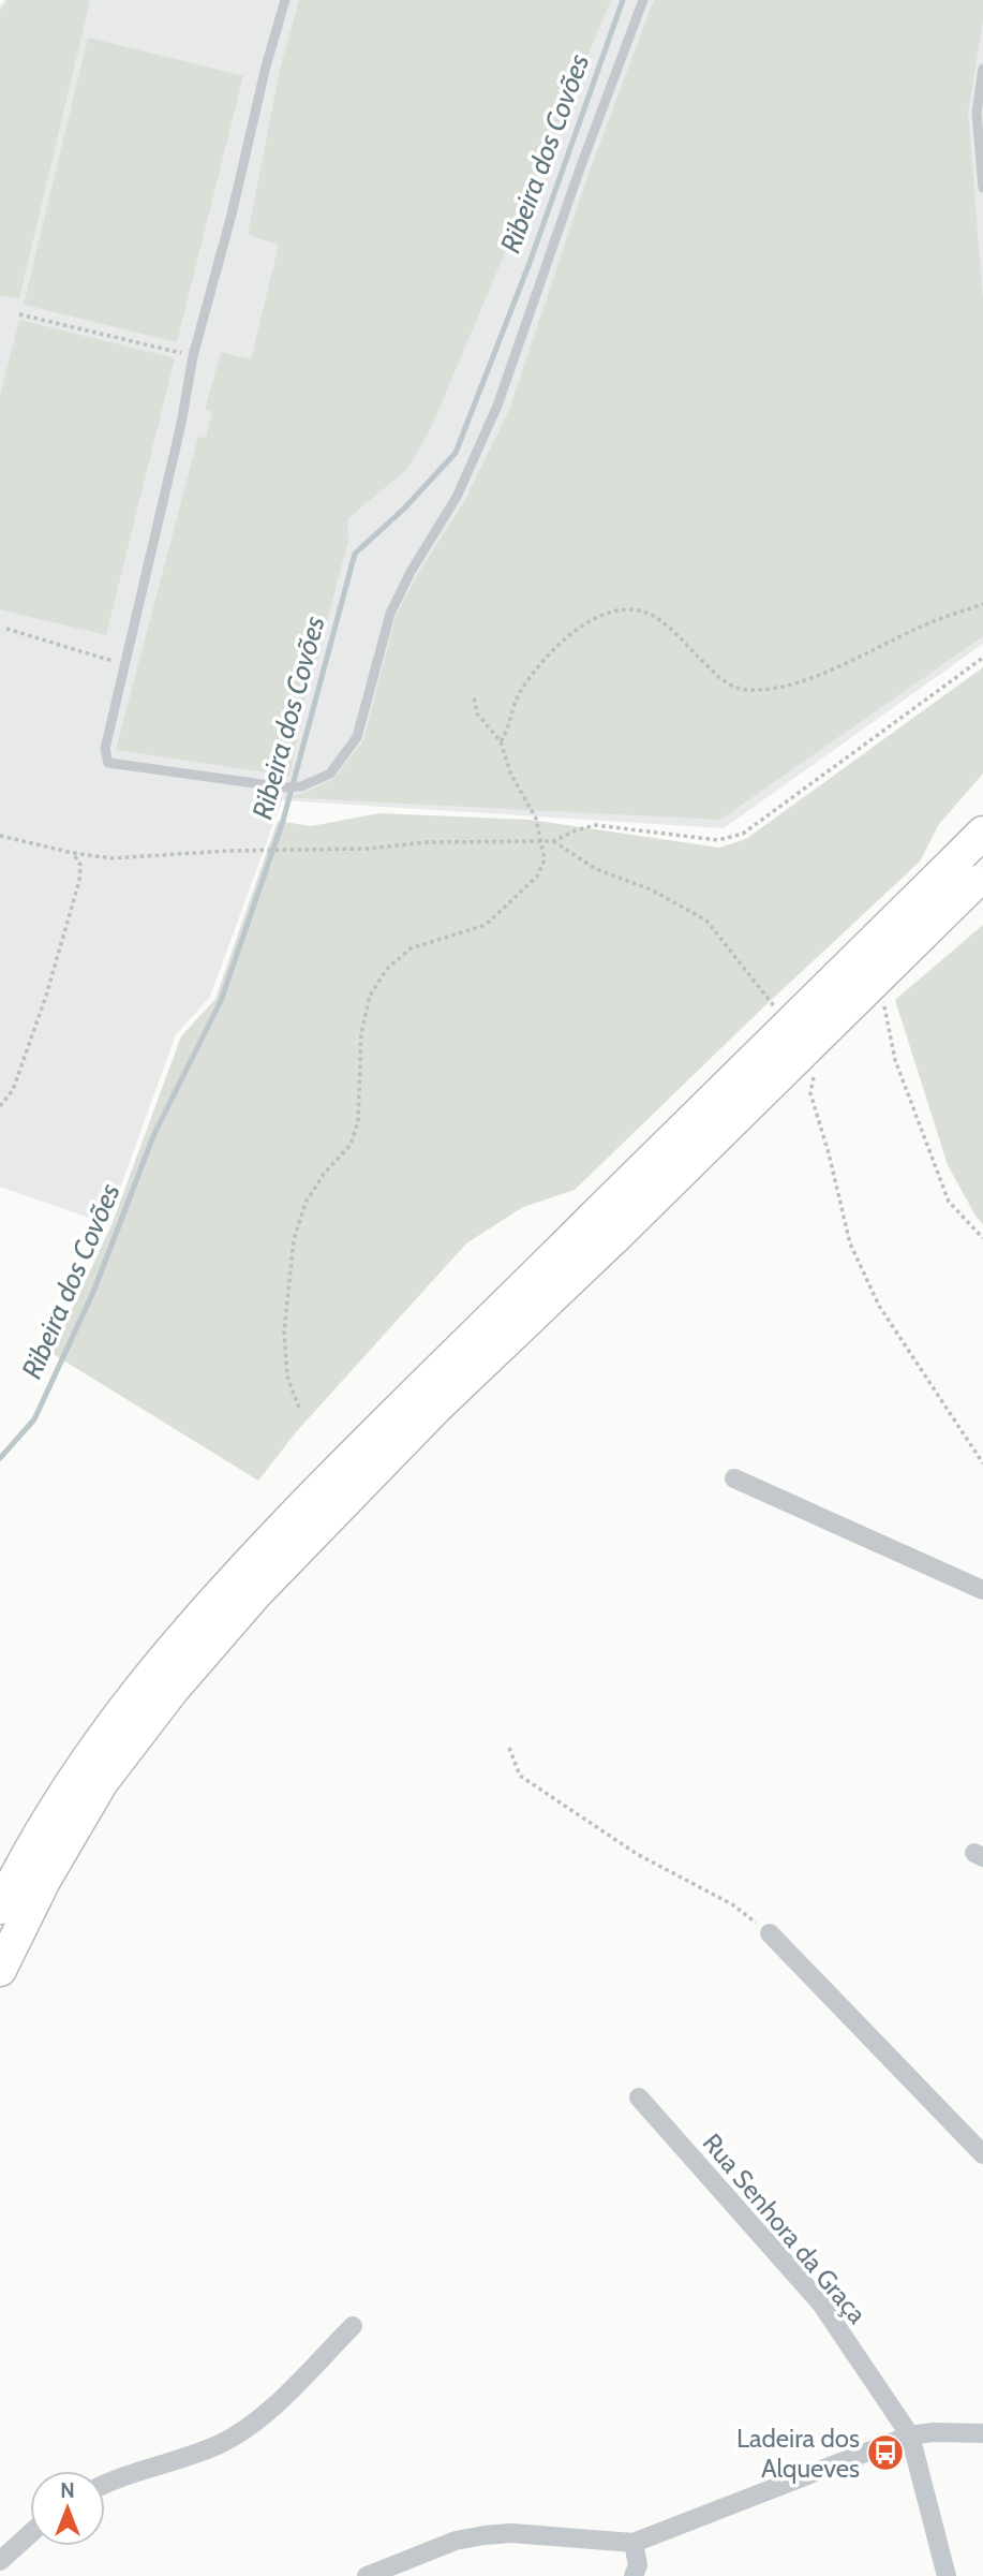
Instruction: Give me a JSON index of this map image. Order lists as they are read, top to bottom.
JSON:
{
  "streets": {
    "street": ["Rua Senhora da Graça"]
  },
  "water": ["Ribeira dos Covões"],
  "places": {
    "bus stop": ["Ladeira dos Alqueves"]
  },
  "north": "top"
}
